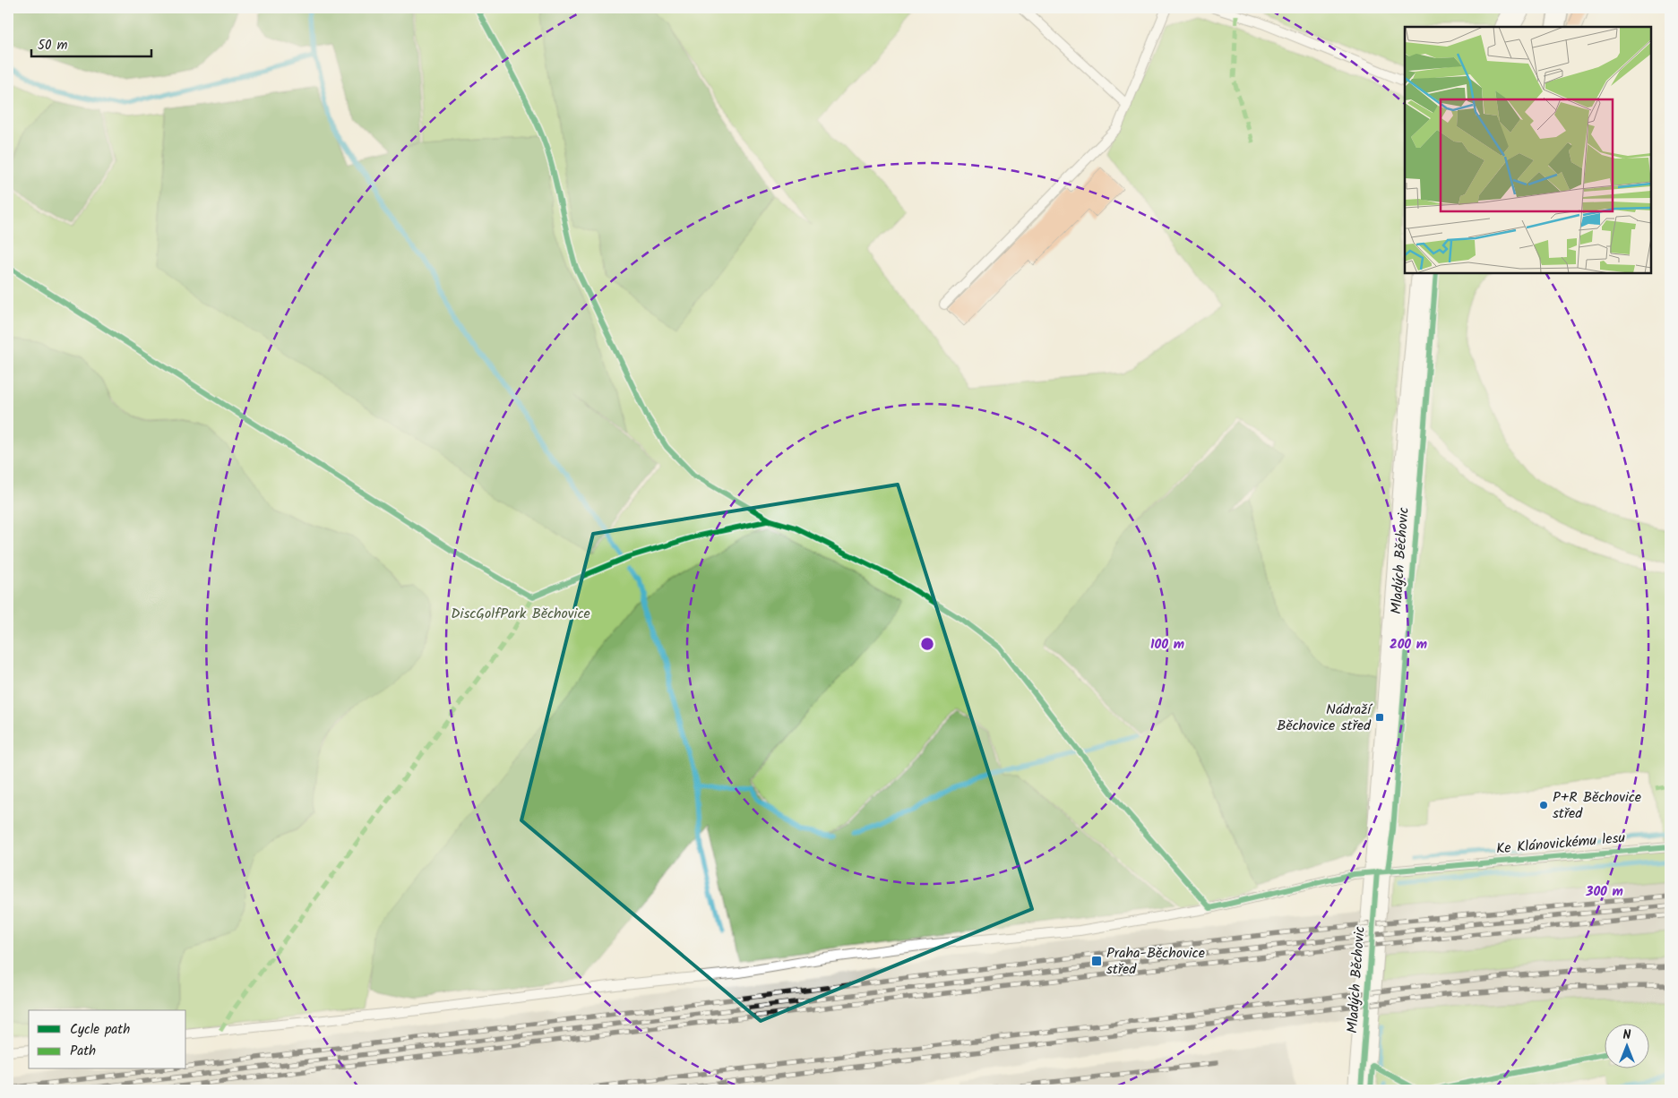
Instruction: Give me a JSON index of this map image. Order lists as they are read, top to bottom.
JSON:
{
  "streets": {
    "street": ["Mladých Běchovic"],
    "lane": ["Ke Klánovickému lesu"]
  },
  "crossings": [
    ["Mladých Běchovic", "Ke Klánovickému lesu"]
  ],
  "parks": ["DiscGolfPark Běchovice"],
  "places": {
    "transit": ["Nádraží Běchovice střed", "Praha-Běchovice střed"],
    "other": ["P+R Běchovice střed"]
  },
  "legend": ["Cycle path", "Path"],
  "scale_bar": "50 m",
  "north": "top",
  "rings": ["100 m", "200 m", "300 m"]
}
